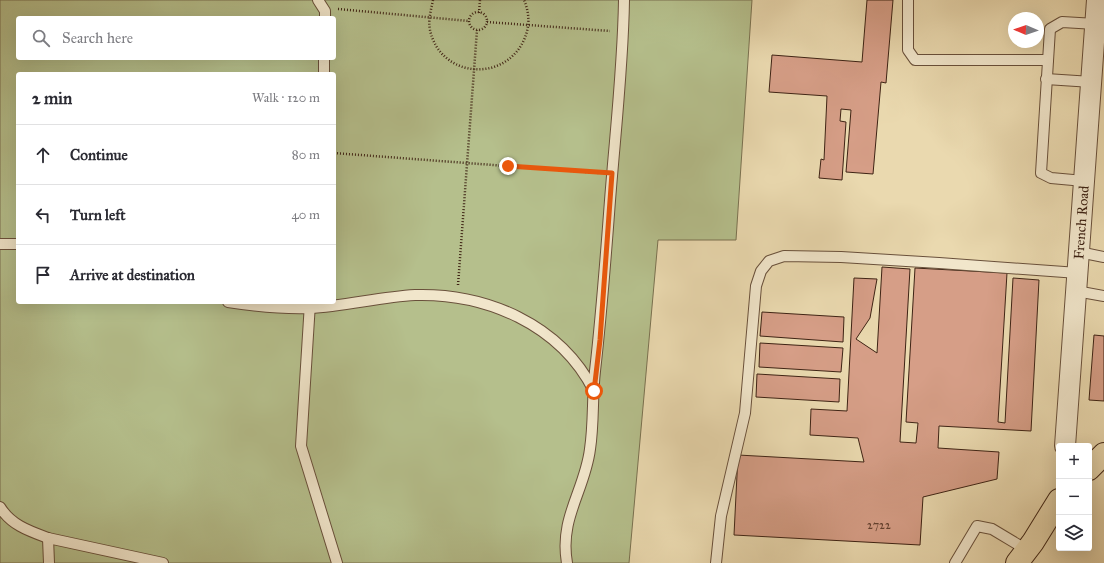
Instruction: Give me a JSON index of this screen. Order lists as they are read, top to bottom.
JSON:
{
  "streets": {
    "street": ["French Road"]
  },
  "house_numbers": ["2722"],
  "north": "left",
  "page": {
    "search": "Search here",
    "heading": ["2 min", "Walk · 120 m"],
    "list": [
      ["Continue", "80 m"],
      ["Turn left", "40 m"],
      "Arrive at destination"
    ],
    "map_buttons": ["+", "−"]
  }
}
